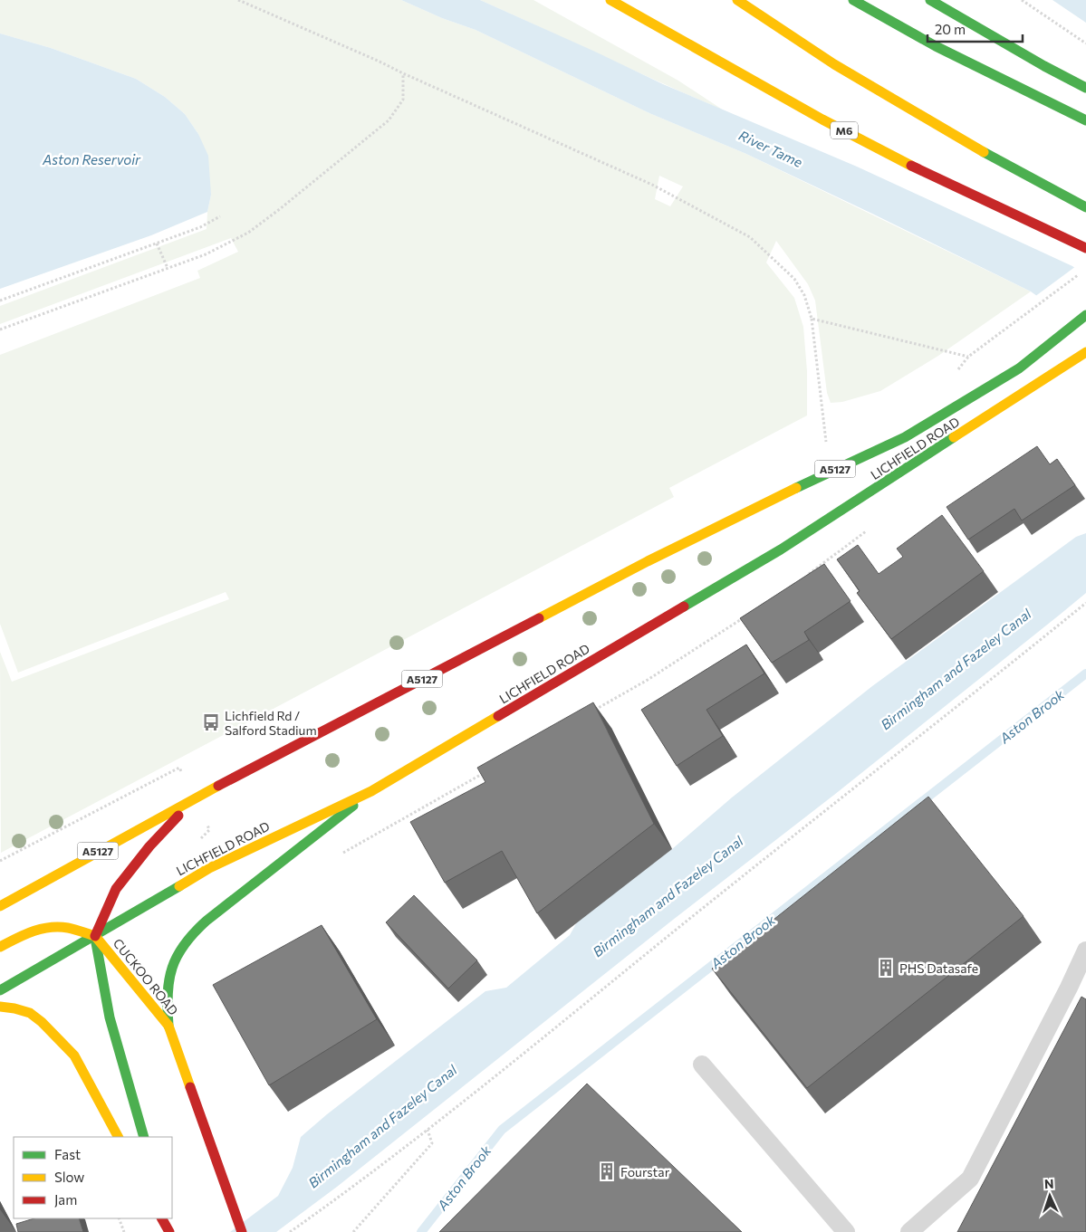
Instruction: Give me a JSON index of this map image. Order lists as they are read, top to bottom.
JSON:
{
  "streets": {
    "main road": [
      "M6",
      "LICHFIELD ROAD",
      "A5127",
      "CUCKOO ROAD"
    ]
  },
  "crossings": [
    ["LICHFIELD ROAD", "CUCKOO ROAD"]
  ],
  "water": [
    "River Tame",
    "Aston Reservoir",
    "Birmingham and Fazeley Canal",
    "Aston Brook"
  ],
  "places": {
    "bus stop": ["Lichfield Rd / Salford Stadium"],
    "building": ["PHS Datasafe", "Fourstar"]
  },
  "legend": ["Fast", "Slow", "Jam"],
  "scale_bar": "20 m",
  "north": "top"
}
